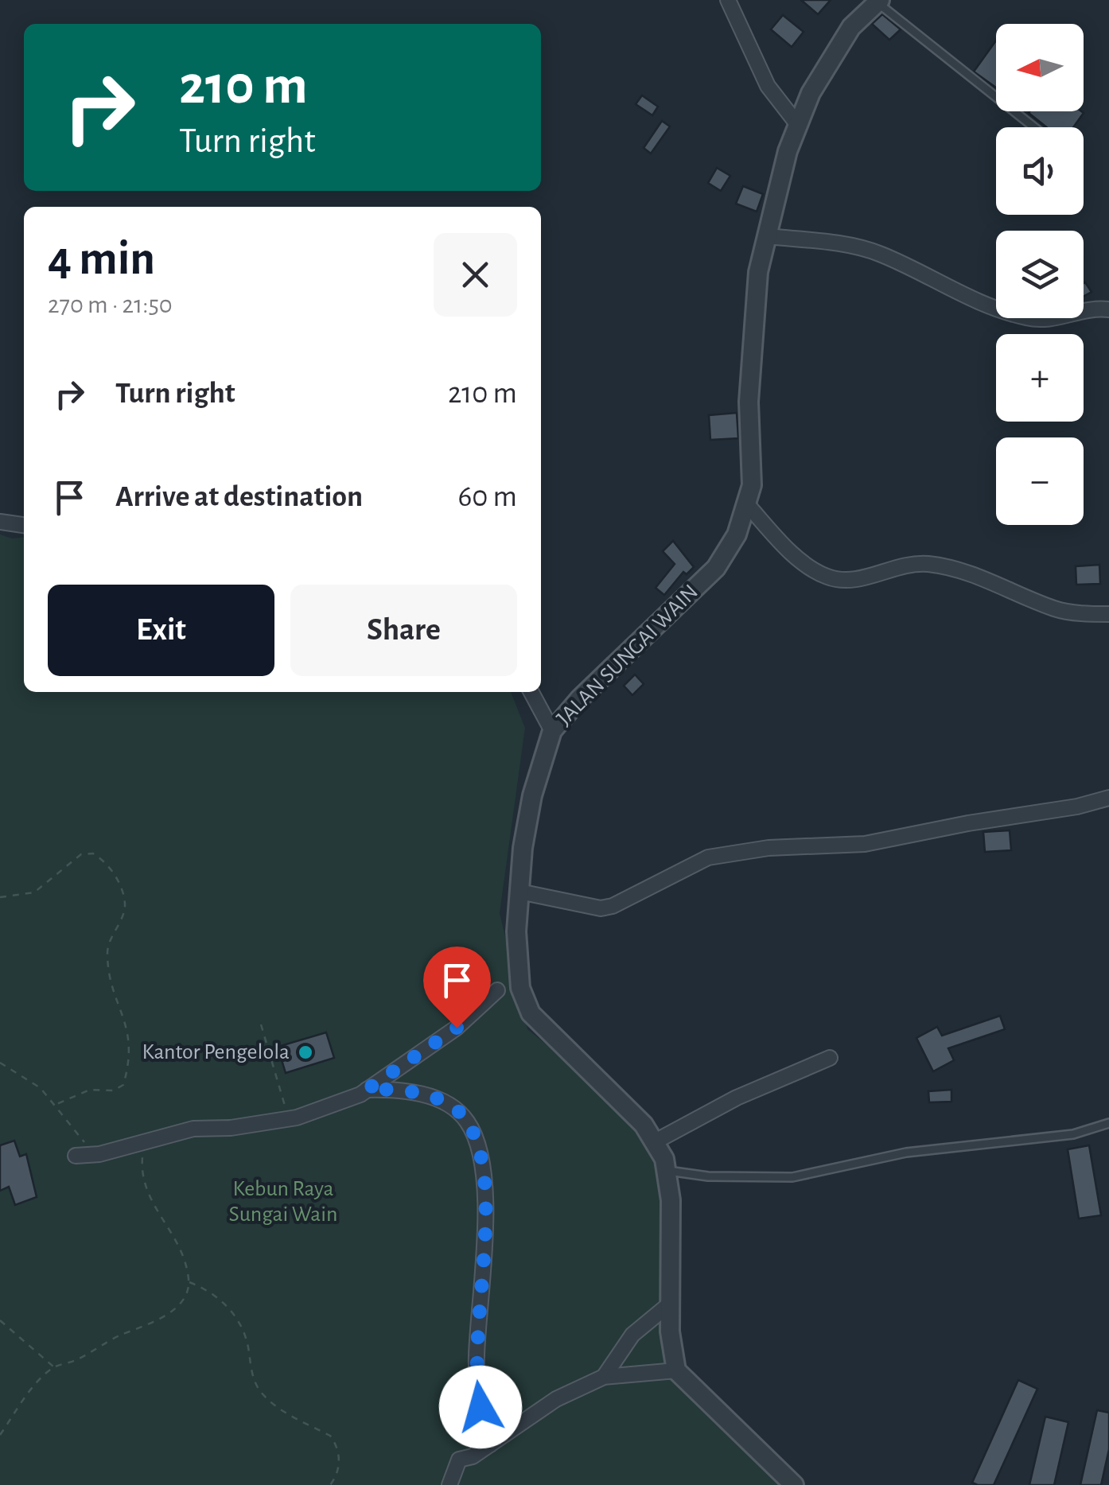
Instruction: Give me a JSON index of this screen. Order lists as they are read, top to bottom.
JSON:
{
  "streets": {
    "street": ["JALAN SUNGAI WAIN"]
  },
  "parks": ["Kebun Raya Sungai Wain"],
  "places": ["Kantor Pengelola"],
  "north": "left",
  "page": {
    "map_buttons": ["+", "−"],
    "turn": ["210 m", "Turn right"],
    "heading": ["4 min", "270 m · 21:50"],
    "list": [
      {
        "name": "Turn right",
        "value": "210 m"
      },
      {
        "name": "Arrive at destination",
        "value": "60 m"
      }
    ],
    "buttons": ["Exit", "Share"]
  }
}
